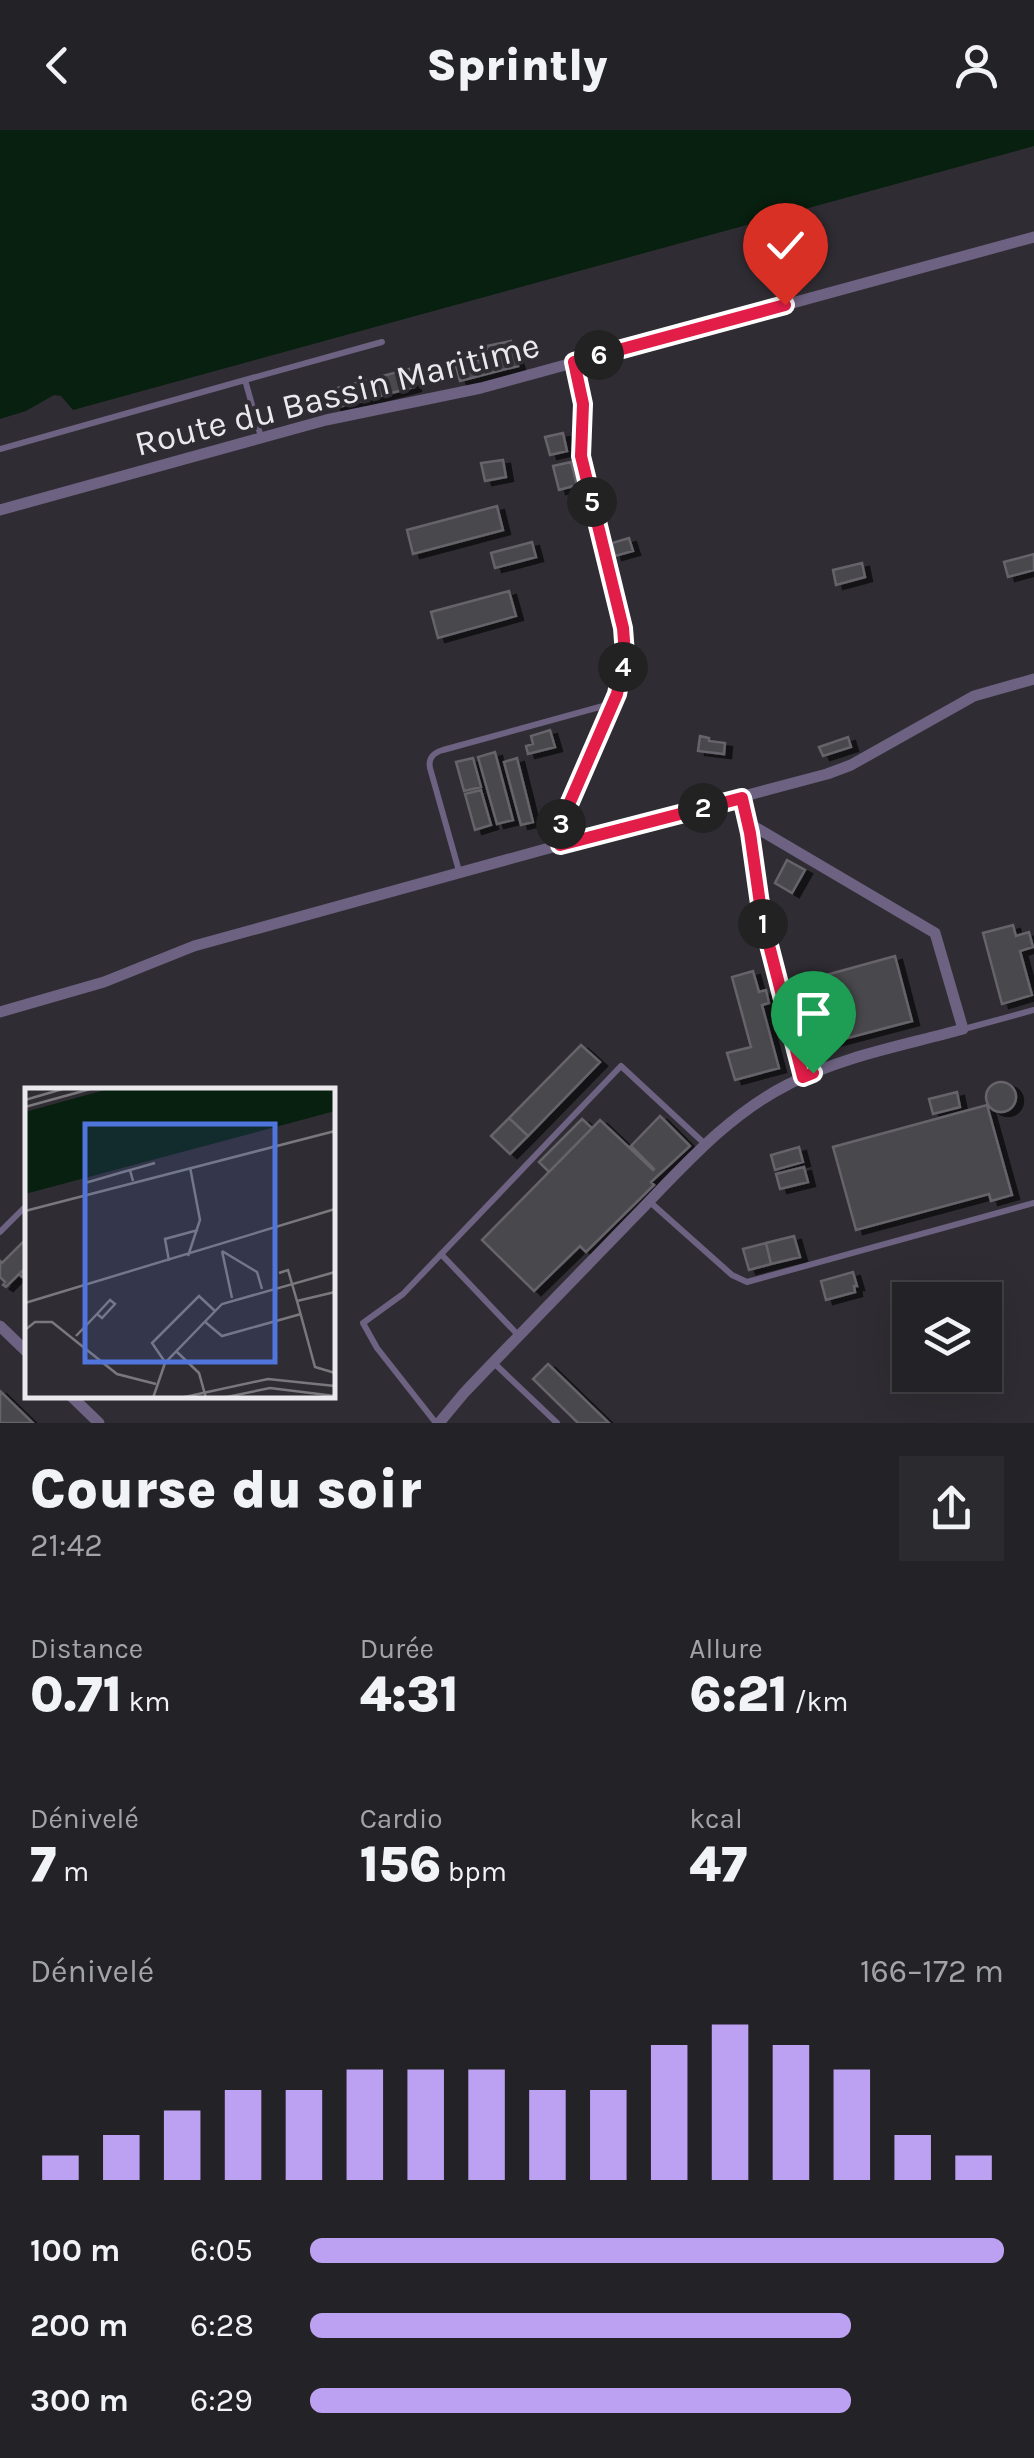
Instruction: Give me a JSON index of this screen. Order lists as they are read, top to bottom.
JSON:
{
  "streets": {
    "street": ["Route du Bassin Maritime"]
  },
  "page": {
    "header": "Sprintly",
    "pins": [
      "6",
      "5",
      "4",
      "2",
      "3",
      "1"
    ],
    "heading": ["Course du soir", "21:42"],
    "stats": [
      ["Distance", "0.71 km"],
      ["Durée", "4:31"],
      ["Allure", "6:21 /km"],
      ["Dénivelé", "7 m"],
      ["Cardio", "156 bpm"],
      ["kcal", "47"]
    ],
    "chart": ["Dénivelé", "166–172 m"],
    "list": [
      {
        "name": "100 m",
        "note": "6:05"
      },
      {
        "name": "200 m",
        "note": "6:28"
      },
      {
        "name": "300 m",
        "note": "6:29"
      }
    ]
  }
}
